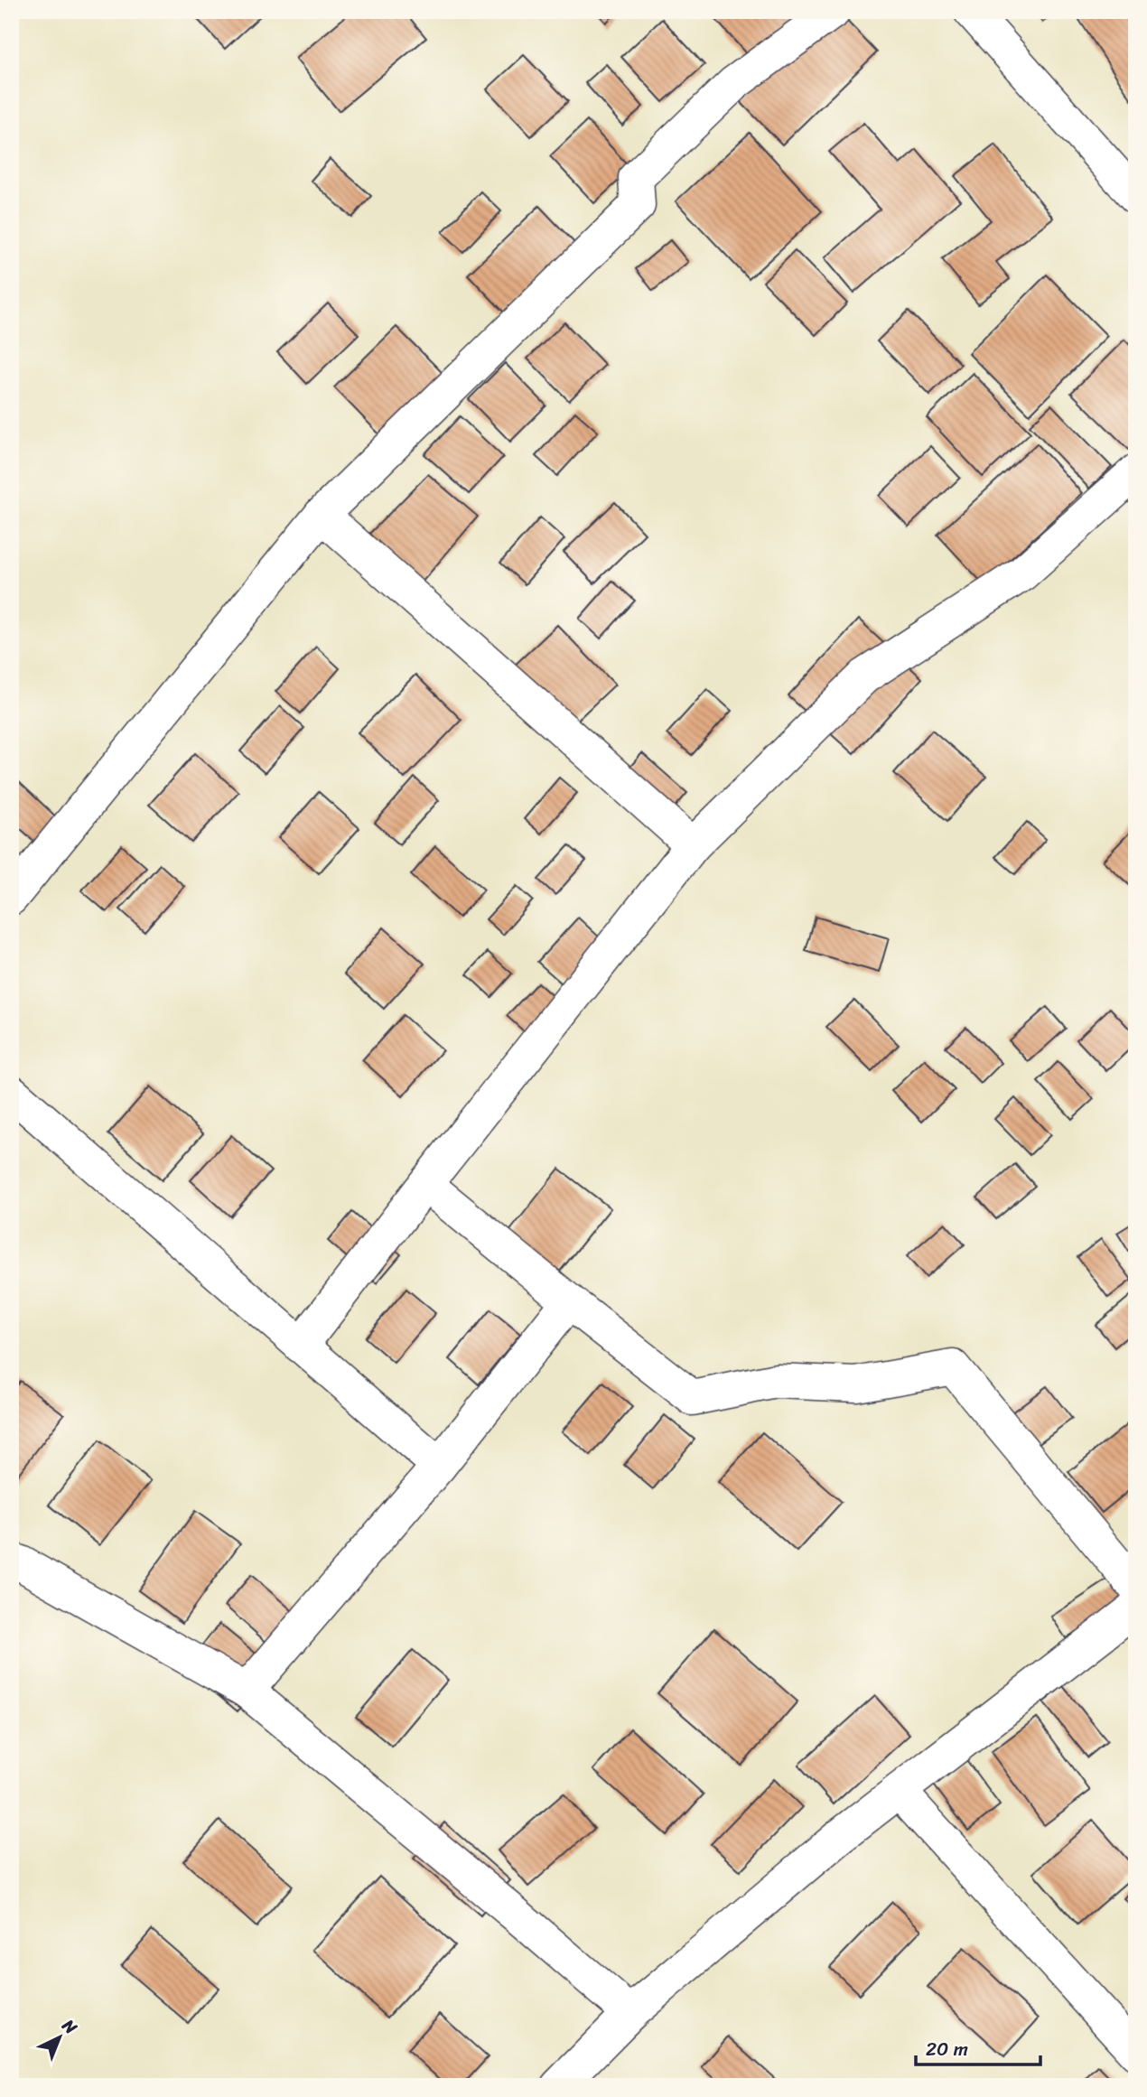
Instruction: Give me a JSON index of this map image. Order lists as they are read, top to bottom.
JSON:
{
  "scale_bar": "20 m",
  "north": "top right"
}
